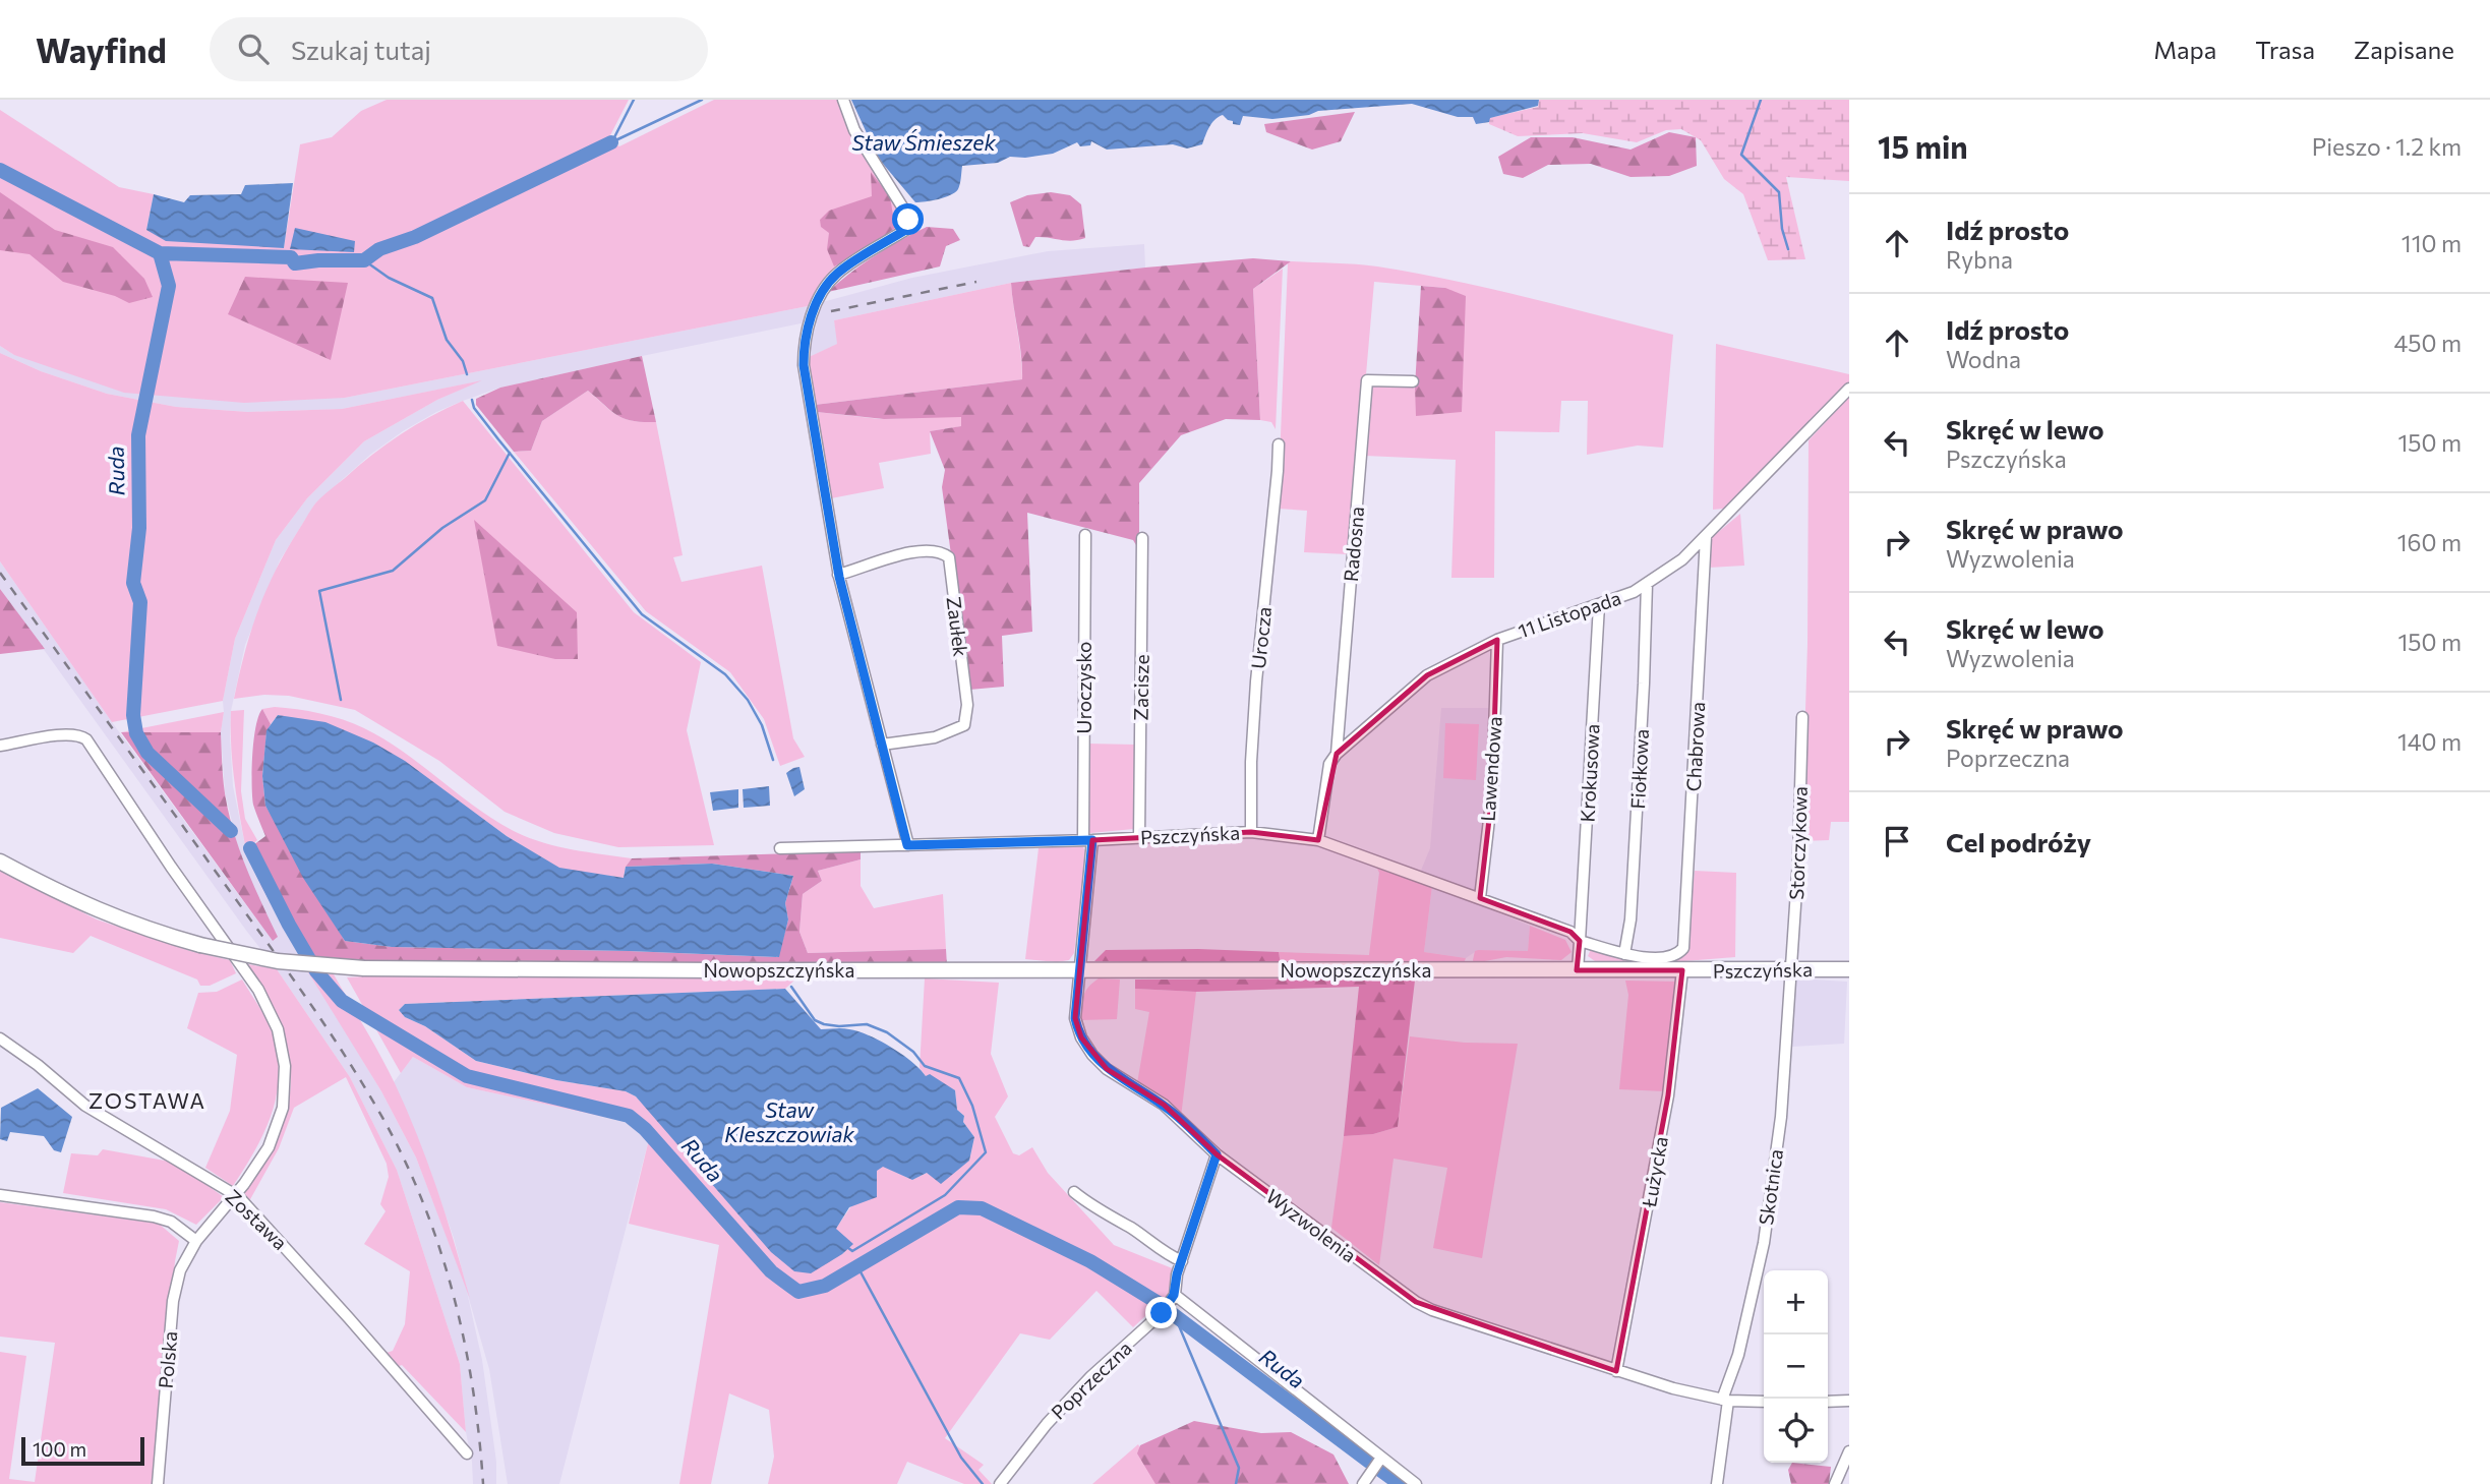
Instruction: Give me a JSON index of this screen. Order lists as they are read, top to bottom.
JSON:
{
  "streets": {
    "main road": ["Pszczyńska", "Nowopszczyńska"],
    "street": [
      "Radosna",
      "11 Listopada",
      "Zaułek",
      "Urocza",
      "Uroczysko",
      "Zacisze",
      "Chabrowa",
      "Lawendowa",
      "Fiołkowa",
      "Krokusowa",
      "Storczykowa",
      "Łużycka",
      "Skotnica",
      "Zostawa",
      "Wyzwolenia",
      "Polska",
      "Poprzeczna"
    ]
  },
  "crossings": [
    ["Radosna", "11 Listopada"],
    ["11 Listopada", "Chabrowa"],
    ["11 Listopada", "Lawendowa"],
    ["11 Listopada", "Fiołkowa"],
    ["11 Listopada", "Krokusowa"],
    ["Urocza", "Pszczyńska"],
    ["Uroczysko", "Pszczyńska"],
    ["Uroczysko", "Wyzwolenia"],
    ["Zacisze", "Pszczyńska"],
    ["Chabrowa", "Pszczyńska"],
    ["Lawendowa", "Pszczyńska"],
    ["Fiołkowa", "Pszczyńska"],
    ["Krokusowa", "Pszczyńska"],
    ["Pszczyńska", "Storczykowa"],
    ["Pszczyńska", "Nowopszczyńska"],
    ["Pszczyńska", "Łużycka"],
    ["Pszczyńska", "Skotnica"],
    ["Pszczyńska", "Wyzwolenia"],
    ["Storczykowa", "Skotnica"],
    ["Nowopszczyńska", "Wyzwolenia"],
    ["Łużycka", "Wyzwolenia"],
    ["Skotnica", "Wyzwolenia"],
    ["Zostawa", "Polska"],
    ["Wyzwolenia", "Poprzeczna"]
  ],
  "districts": ["ZOSTAWA"],
  "water": ["Staw Śmieszek", "Ruda", "Staw Kleszczowiak"],
  "scale_bar": "100 m",
  "page": {
    "header": "Wayfind",
    "search": "Szukaj tutaj",
    "nav": ["Mapa", "Trasa", "Zapisane"],
    "heading": ["15 min", "Pieszo · 1.2 km"],
    "list": [
      ["Idź prosto", "Rybna", "110 m"],
      ["Idź prosto", "Wodna", "450 m"],
      ["Skręć w lewo", "Pszczyńska", "150 m"],
      ["Skręć w prawo", "Wyzwolenia", "160 m"],
      ["Skręć w lewo", "Wyzwolenia", "150 m"],
      ["Skręć w prawo", "Poprzeczna", "140 m"],
      "Cel podróży"
    ],
    "map_buttons": ["+", "−"],
    "scale": "100 m"
  }
}
